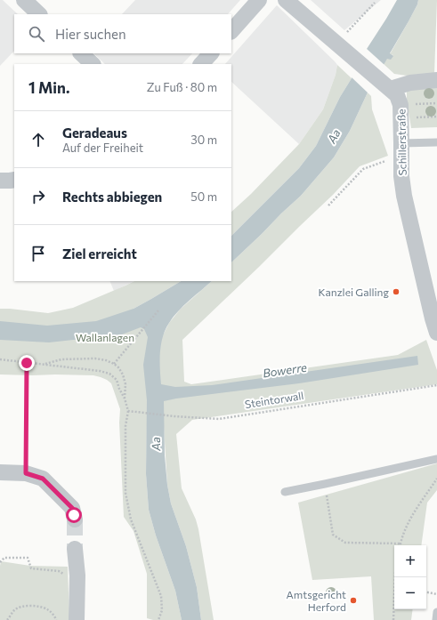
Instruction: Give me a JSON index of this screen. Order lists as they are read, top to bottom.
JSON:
{
  "streets": {
    "street": ["Schillerstraße"],
    "path": ["Steintorwall"]
  },
  "water": ["Aa", "Bowerre"],
  "parks": ["Wallanlagen"],
  "places": ["Kanzlei Galling", "Amtsgericht Herford"],
  "page": {
    "search": "Hier suchen",
    "heading": ["1 Min.", "Zu Fuß · 80 m"],
    "list": [
      ["Geradeaus", "Auf der Freiheit", "30 m"],
      ["Rechts abbiegen", "50 m"],
      "Ziel erreicht"
    ],
    "map_buttons": ["+", "−"]
  }
}
